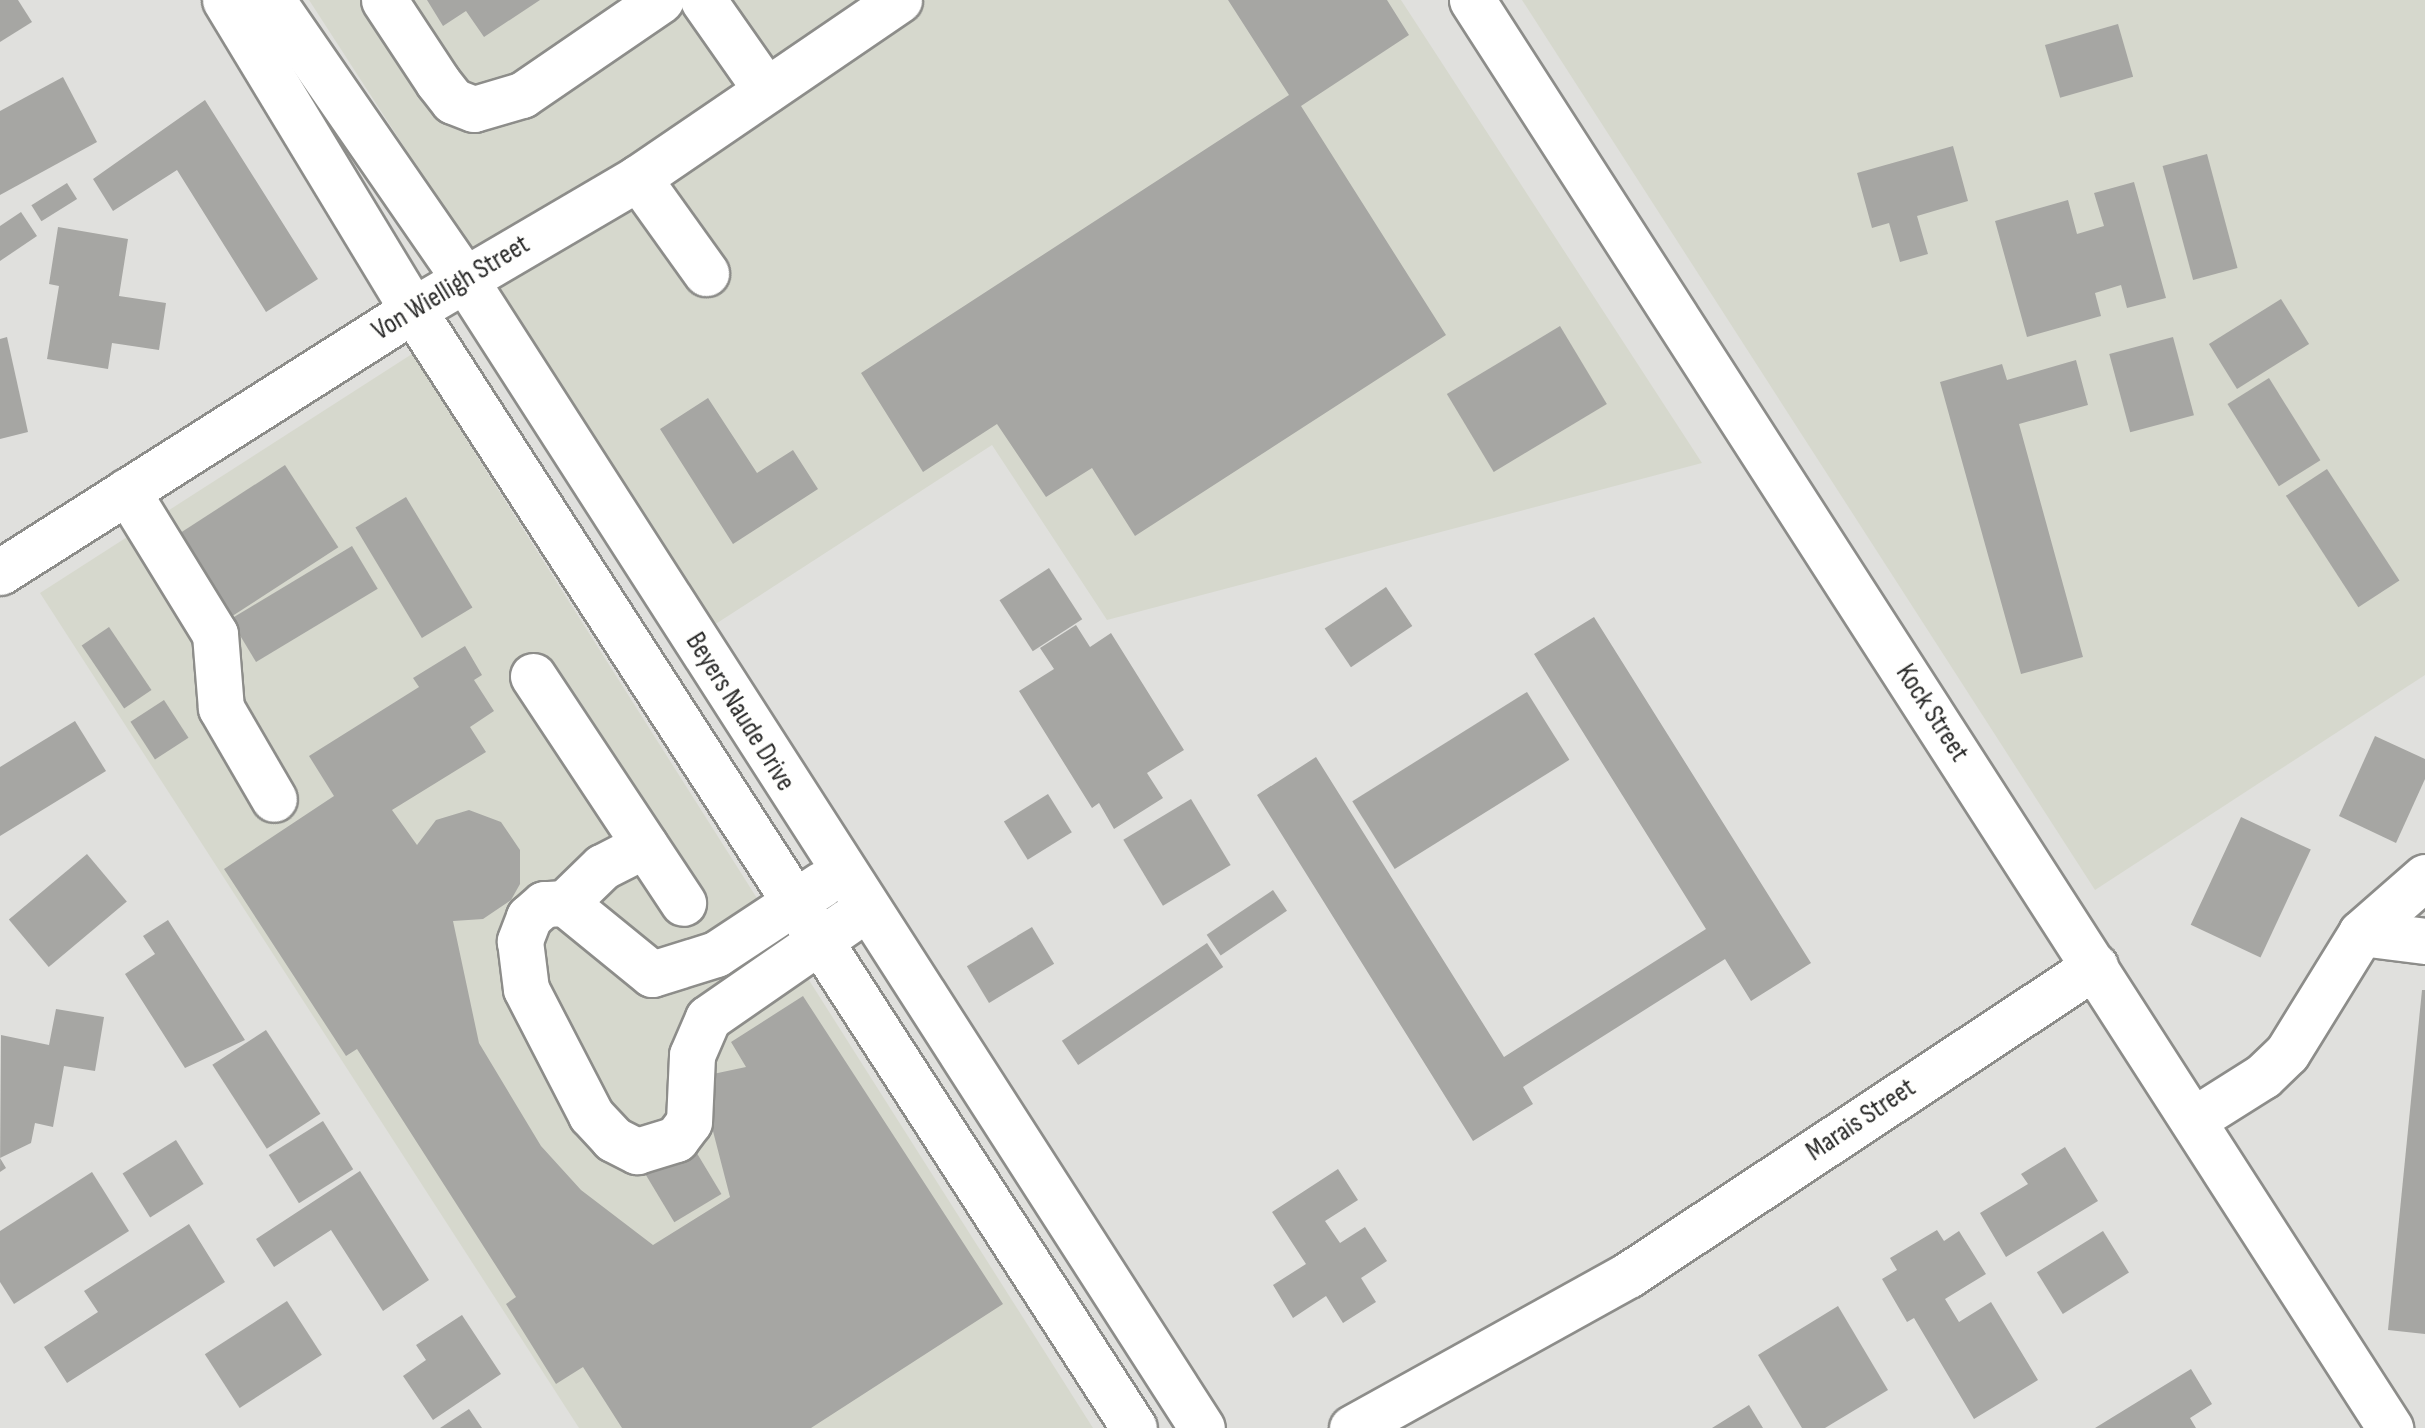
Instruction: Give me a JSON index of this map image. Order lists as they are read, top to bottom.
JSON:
{
  "streets": {
    "street": [
      "Von Wielligh Street",
      "Beyers Naude Drive",
      "Kock Street",
      "Marais Street"
    ]
  },
  "crossings": [
    ["Von Wielligh Street", "Beyers Naude Drive"],
    ["Kock Street", "Marais Street"]
  ]
}
